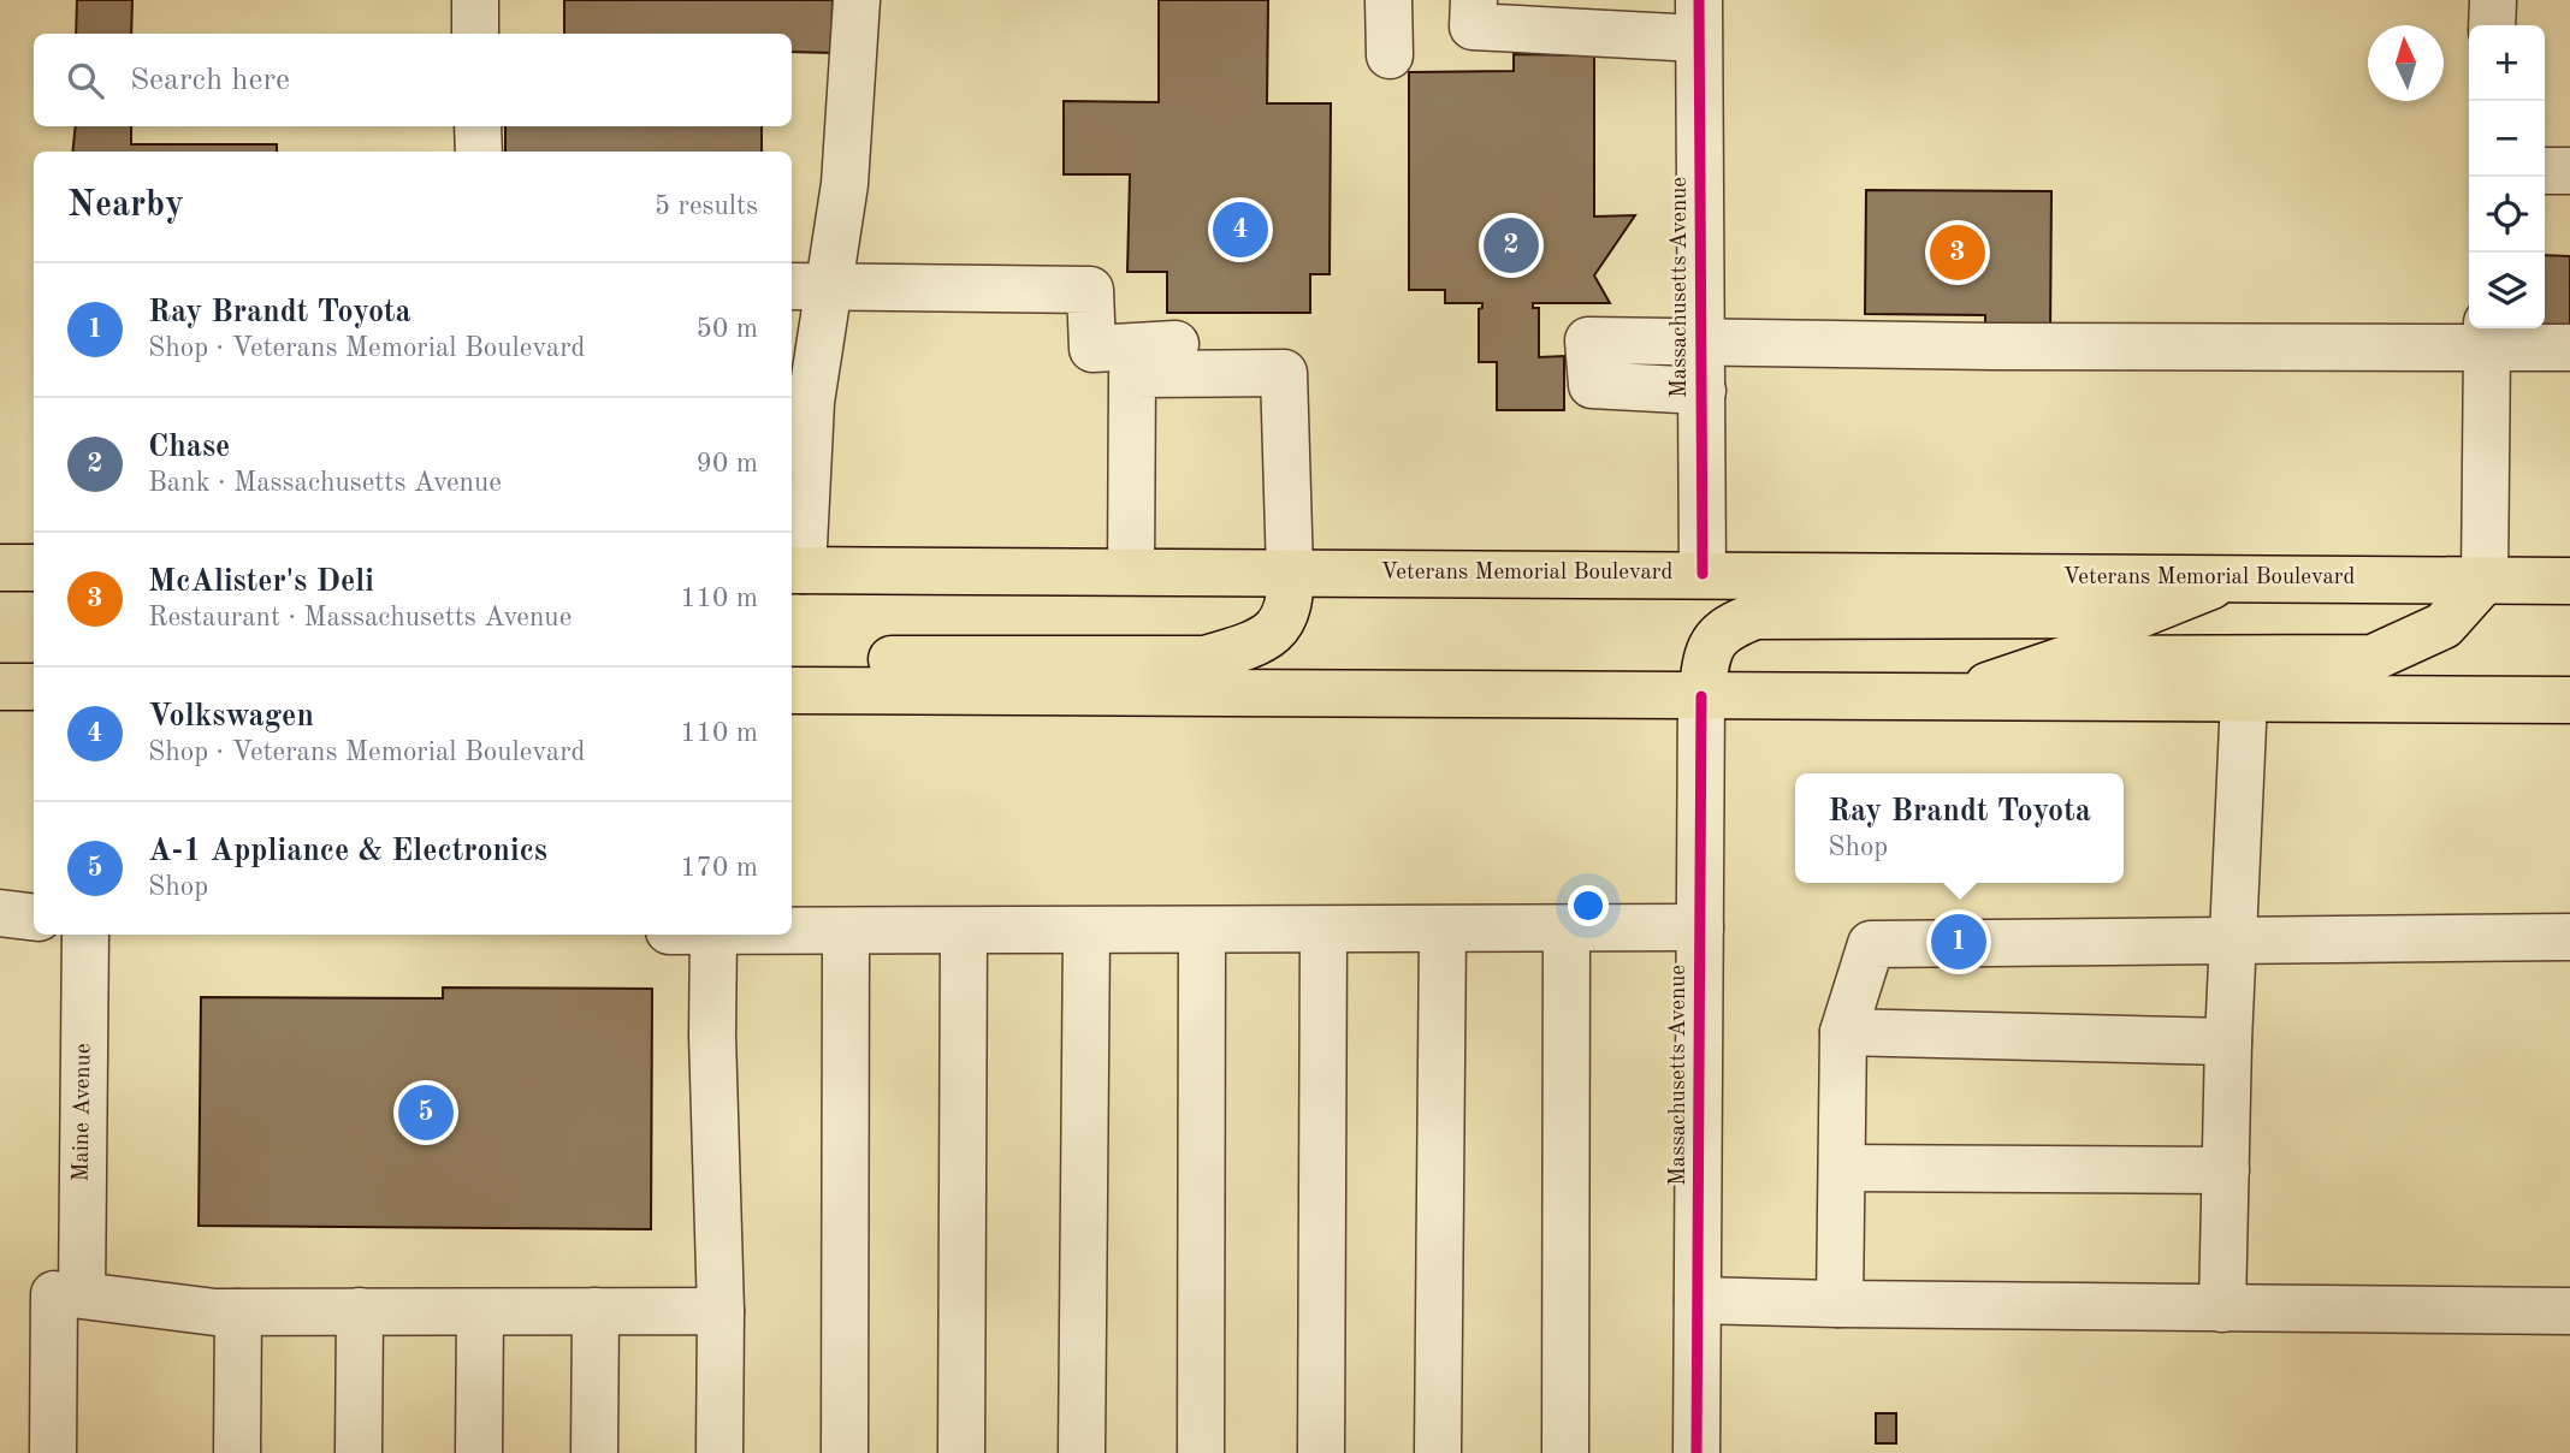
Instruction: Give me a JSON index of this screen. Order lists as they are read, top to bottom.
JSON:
{
  "streets": {
    "main road": ["Veterans Memorial Boulevard"],
    "street": ["Massachusetts Avenue", "Maine Avenue"]
  },
  "crossings": [
    ["Massachusetts Avenue", "Veterans Memorial Boulevard"]
  ],
  "north": "top",
  "page": {
    "map_buttons": ["+", "−"],
    "search": "Search here",
    "heading": ["Nearby", "5 results"],
    "pins": [
      "4",
      "2",
      "3",
      "1",
      "5"
    ],
    "list": [
      {
        "mark": "1",
        "name": "Ray Brandt Toyota",
        "note": "Shop · Veterans Memorial Boulevard",
        "value": "50 m"
      },
      {
        "mark": "2",
        "name": "Chase",
        "note": "Bank · Massachusetts Avenue",
        "value": "90 m"
      },
      {
        "mark": "3",
        "name": "McAlister's Deli",
        "note": "Restaurant · Massachusetts Avenue",
        "value": "110 m"
      },
      {
        "mark": "4",
        "name": "Volkswagen",
        "note": "Shop · Veterans Memorial Boulevard",
        "value": "110 m"
      },
      {
        "mark": "5",
        "name": "A-1 Appliance & Electronics",
        "note": "Shop",
        "value": "170 m"
      }
    ],
    "popup": ["Ray Brandt Toyota", "Shop"]
  }
}
